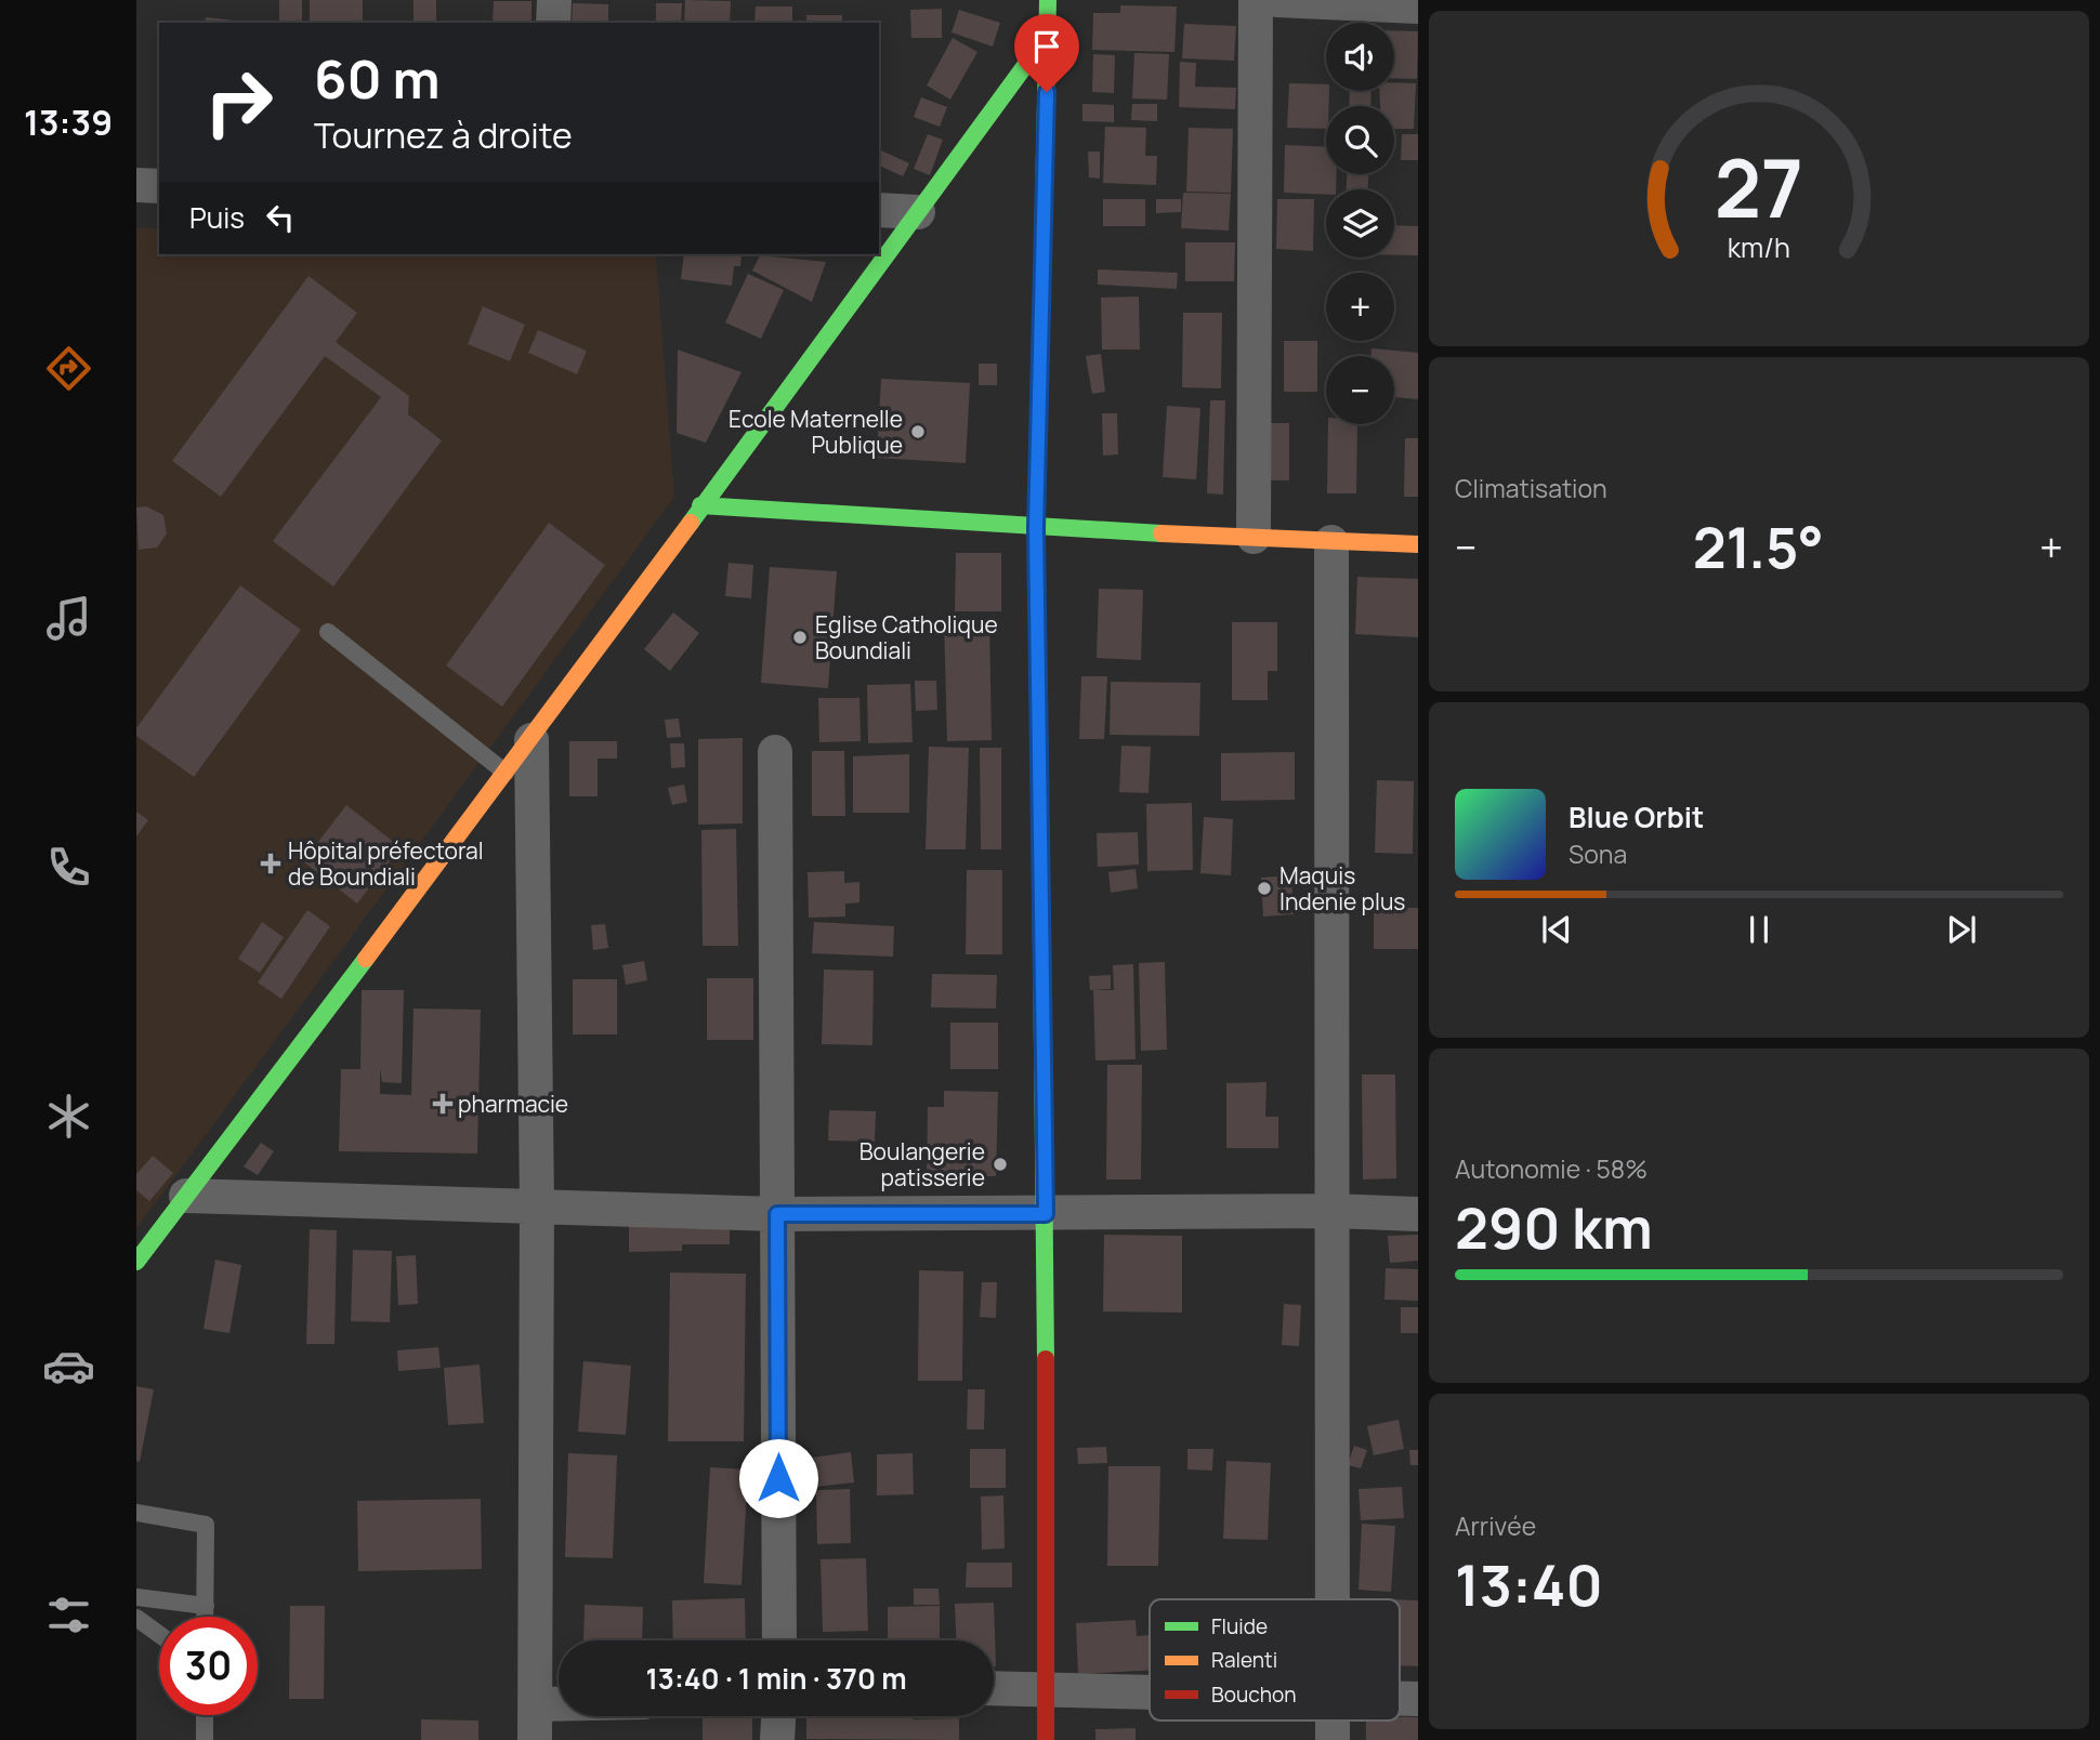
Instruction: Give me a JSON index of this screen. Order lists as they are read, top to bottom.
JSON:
{
  "places": {
    "other": [
      "Ecole Maternelle Publique",
      "Eglise Catholique Boundiali",
      "Maquis Indenie plus",
      "Boulangerie patisserie"
    ],
    "health": ["Hôpital préfectoral de Boundiali", "pharmacie"]
  },
  "legend": ["Fluide", "Ralenti", "Bouchon"],
  "page": {
    "tabs": "13:39",
    "map_buttons": ["+", "−"],
    "turn": ["60 m", "Tournez à droite"],
    "then": "Puis",
    "tile": [
      "Climatisation",
      ["Autonomie · 58%", "290 km"],
      ["Arrivée", "13:40"]
    ],
    "heat": ["−", "21.5°", "+"],
    "song": ["Blue Orbit", "Sona"],
    "limit": "30",
    "trip": "13:40 · 1 min · 370 m",
    "gauge": ["27", "km/h"]
  }
}
